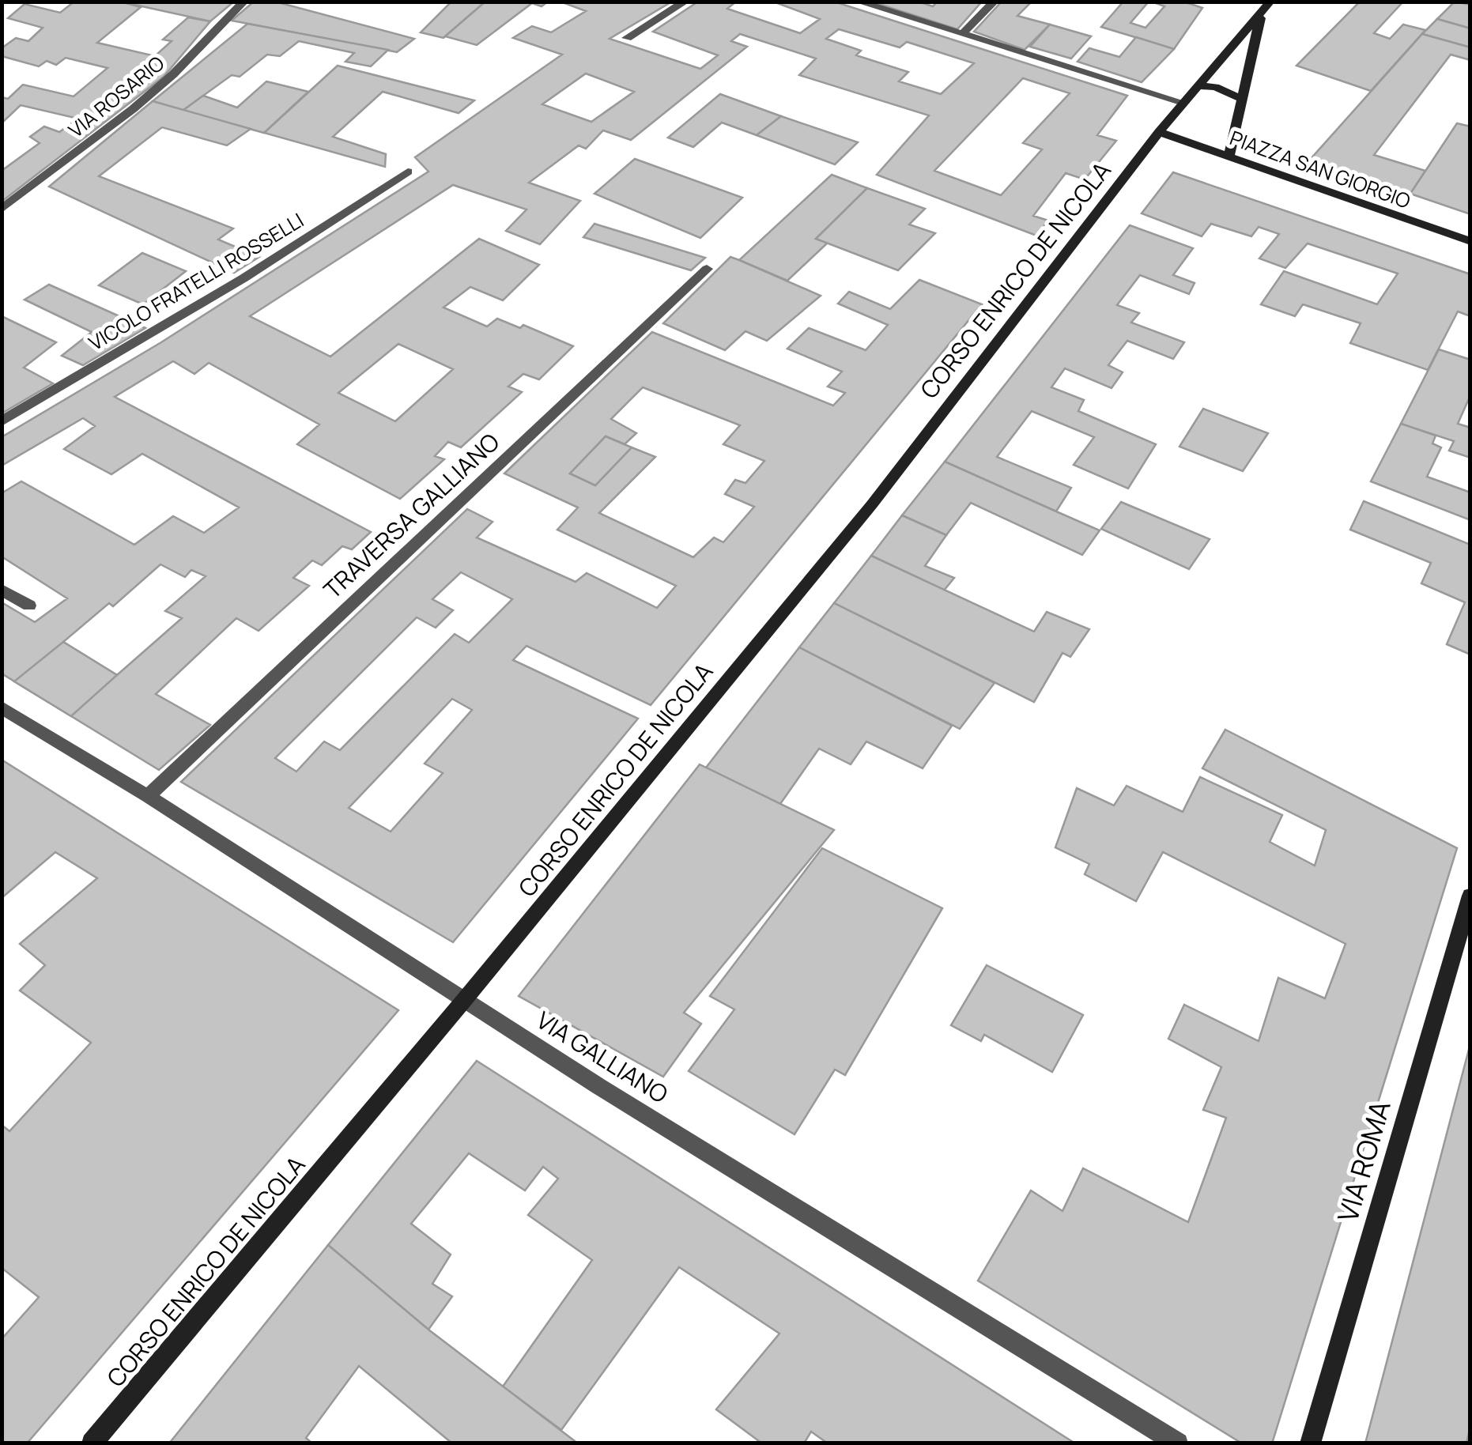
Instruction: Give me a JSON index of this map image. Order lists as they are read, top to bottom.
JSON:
{
  "streets": {
    "street": [
      "VIA ROSARIO",
      "PIAZZA SAN GIORGIO",
      "CORSO ENRICO DE NICOLA",
      "VICOLO FRATELLI ROSSELLI",
      "TRAVERSA GALLIANO",
      "VIA GALLIANO",
      "VIA ROMA"
    ]
  },
  "crossings": [
    ["PIAZZA SAN GIORGIO", "CORSO ENRICO DE NICOLA"],
    ["CORSO ENRICO DE NICOLA", "VIA GALLIANO"],
    ["TRAVERSA GALLIANO", "VIA GALLIANO"]
  ]
}
